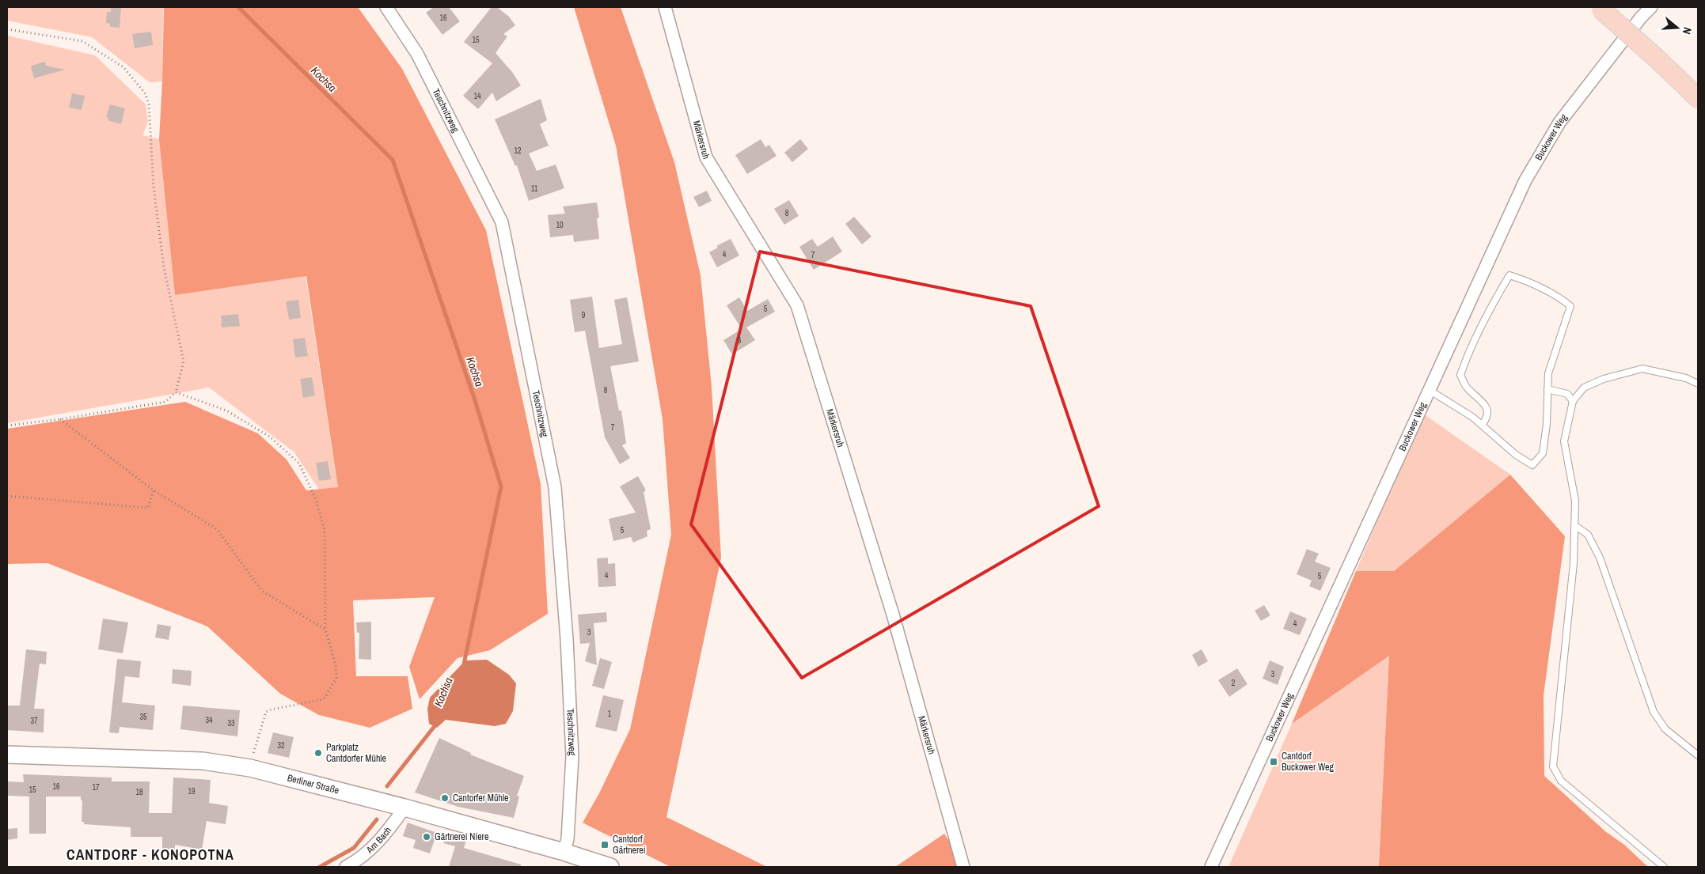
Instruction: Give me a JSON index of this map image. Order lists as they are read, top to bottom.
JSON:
{
  "streets": {
    "main road": ["Berliner Straße"],
    "street": [
      "Teschnitzweg",
      "Buckower Weg",
      "Märkersruh",
      "Am Bach"
    ]
  },
  "crossings": [
    ["Teschnitzweg", "Berliner Straße"],
    ["Berliner Straße", "Am Bach"]
  ],
  "districts": ["CANTDORF - KONOPOTNA"],
  "water": ["Kochsa"],
  "places": {
    "other": ["Parkplatz Cantdorfer Mühle", "Cantorfer Mühle", "Gärtnerei Niere"],
    "transit": ["Cantdorf Buckower Weg", "Cantdorf Gärtnerei"]
  },
  "house_numbers": [
    "16",
    "15",
    "14",
    "12",
    "11",
    "8",
    "10",
    "4",
    "7",
    "5",
    "9",
    "6",
    "8",
    "7",
    "5",
    "4",
    "5",
    "4",
    "3",
    "3",
    "2",
    "1",
    "35",
    "34",
    "37",
    "33",
    "32",
    "16",
    "17",
    "15",
    "19",
    "18"
  ],
  "north": "right"
}
